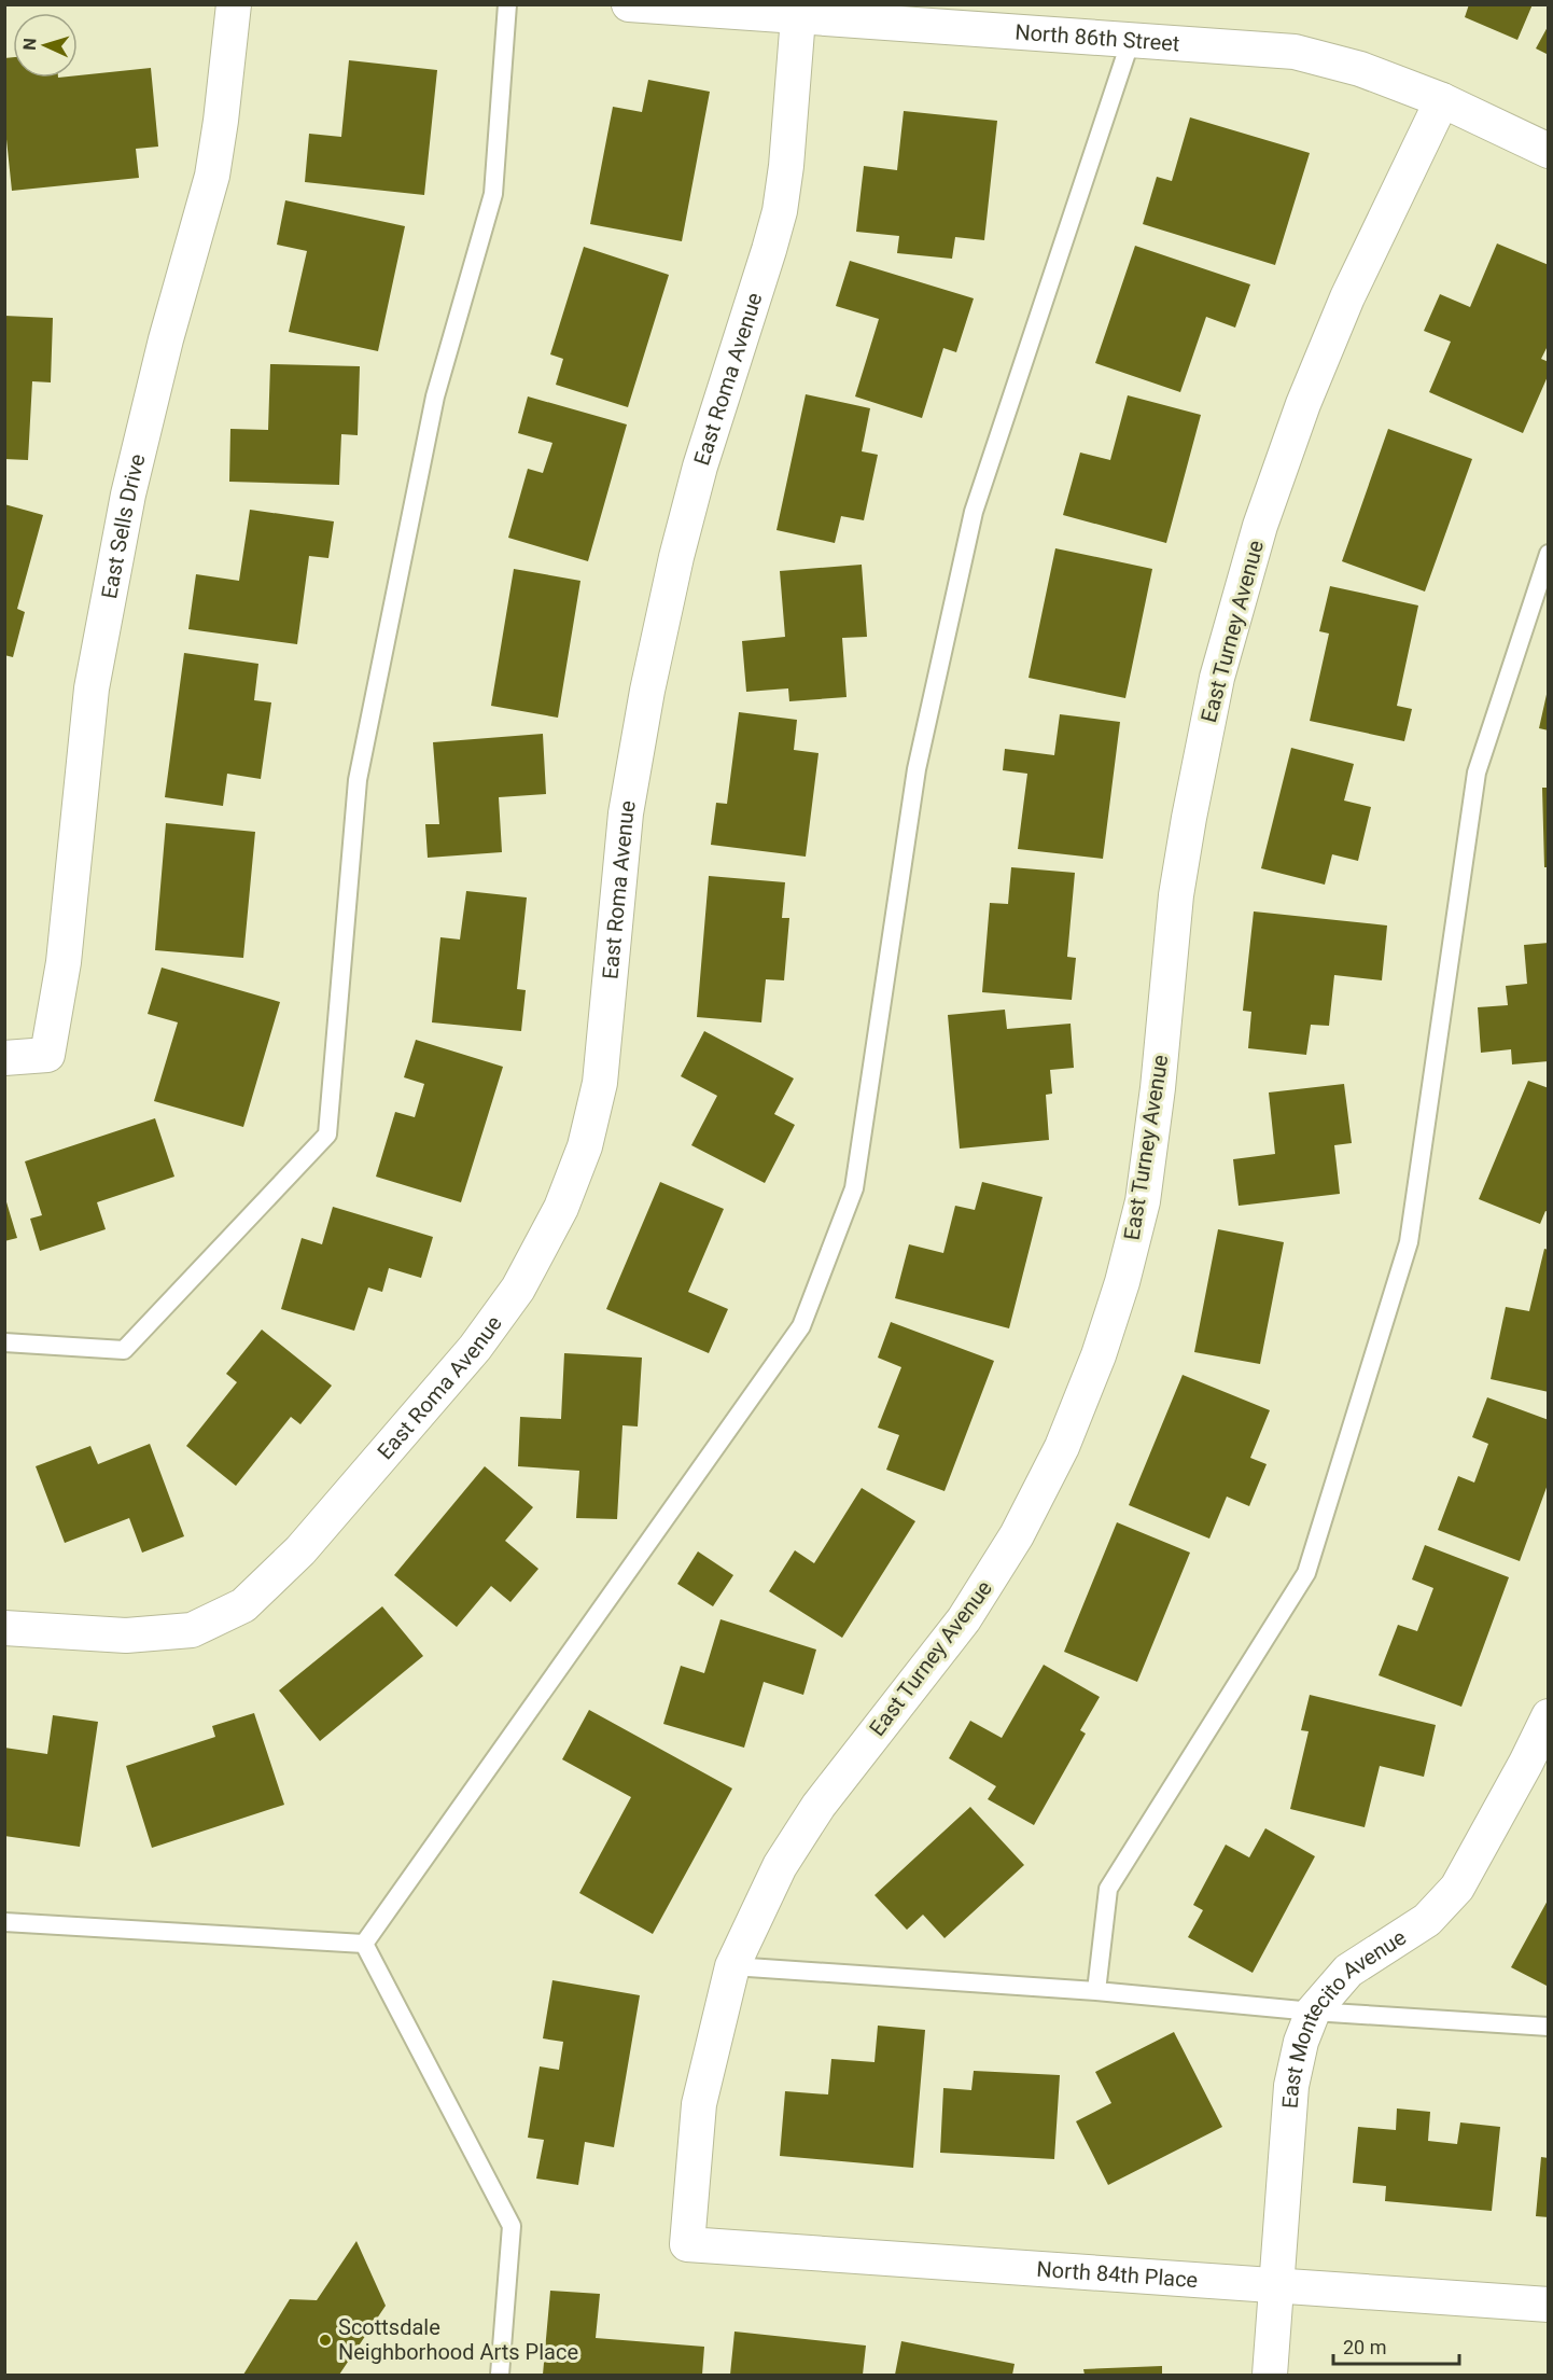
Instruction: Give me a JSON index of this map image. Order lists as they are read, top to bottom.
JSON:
{
  "streets": {
    "street": [
      "North 86th Street",
      "East Roma Avenue",
      "East Sells Drive",
      "East Turney Avenue",
      "East Montecito Avenue",
      "North 84th Place"
    ]
  },
  "crossings": [
    ["North 86th Street", "East Roma Avenue"],
    ["North 86th Street", "East Turney Avenue"],
    ["East Turney Avenue", "North 84th Place"],
    ["East Montecito Avenue", "North 84th Place"]
  ],
  "places": ["Scottsdale Neighborhood Arts Place"],
  "scale_bar": "20 m",
  "north": "left"
}
